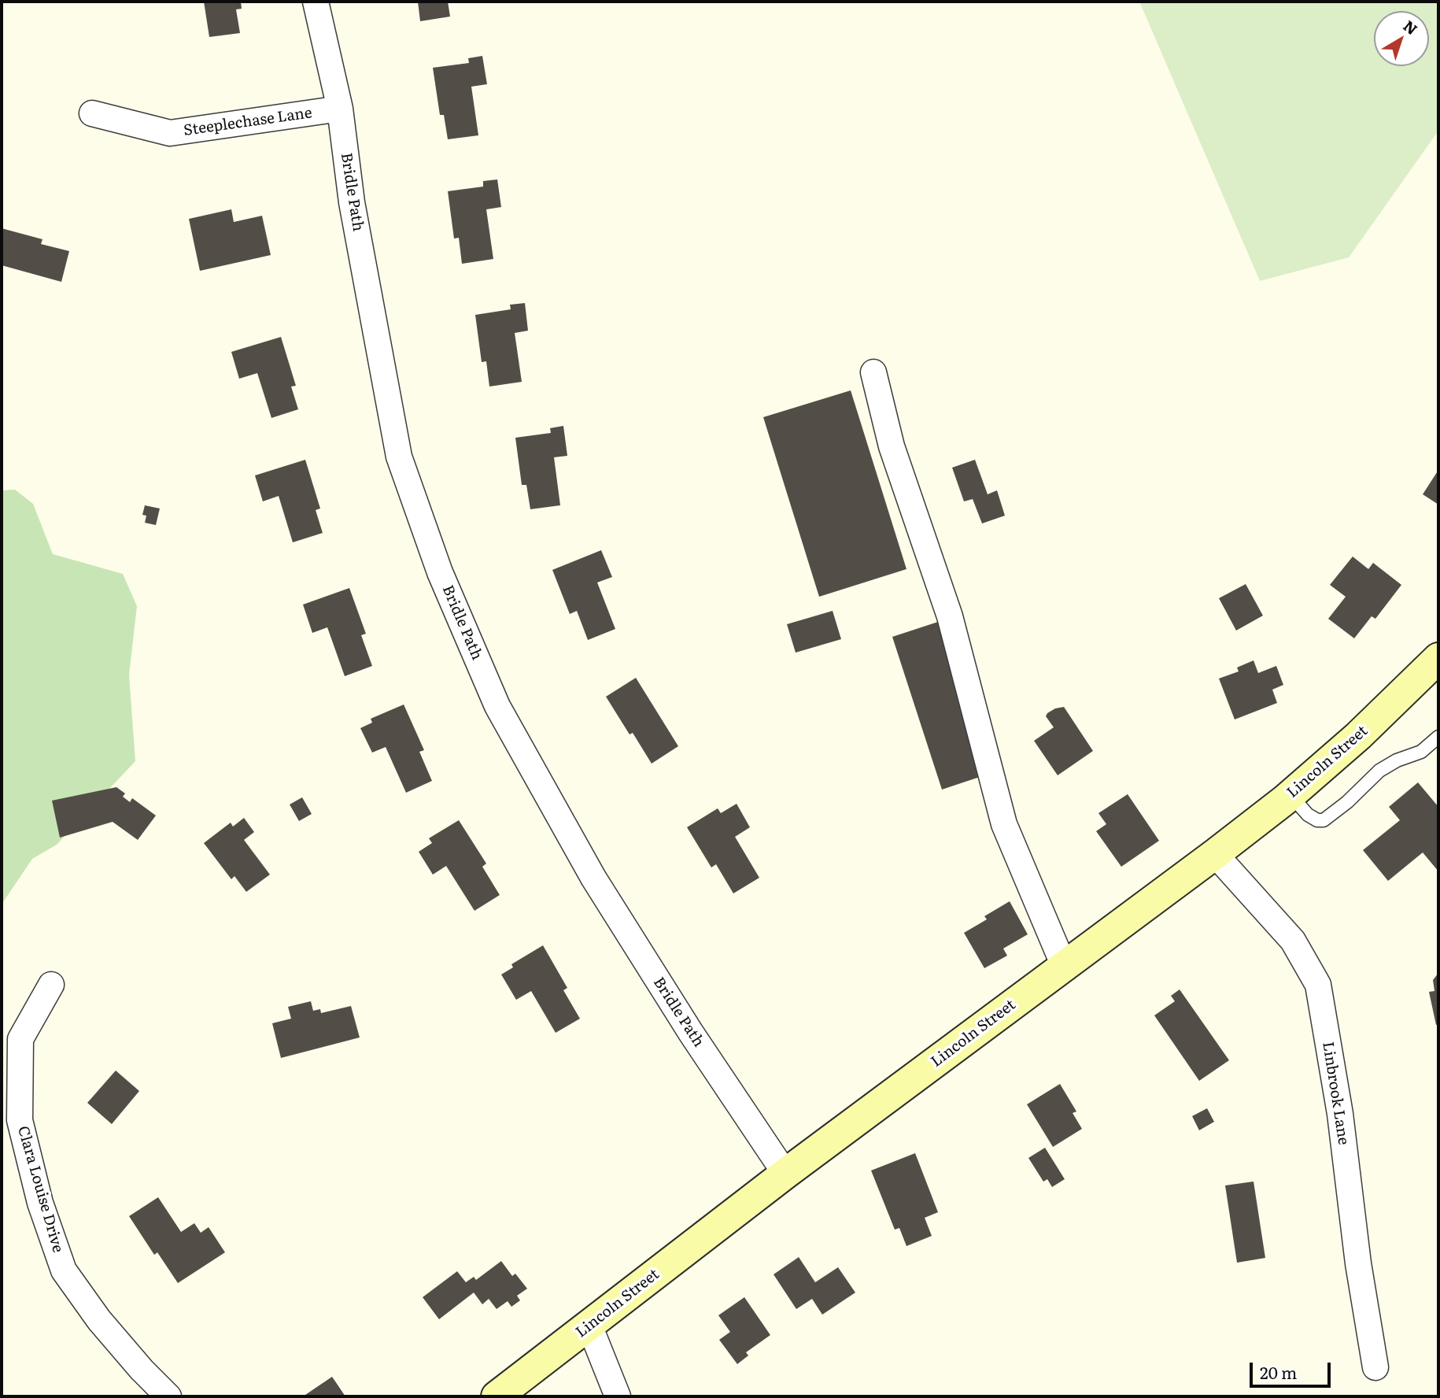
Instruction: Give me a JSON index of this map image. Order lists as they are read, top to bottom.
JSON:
{
  "streets": {
    "main road": ["Lincoln Street"],
    "street": [
      "Steeplechase Lane",
      "Bridle Path",
      "Linbrook Lane",
      "Clara Louise Drive"
    ]
  },
  "crossings": [
    ["Steeplechase Lane", "Bridle Path"],
    ["Bridle Path", "Lincoln Street"],
    ["Lincoln Street", "Linbrook Lane"]
  ],
  "scale_bar": "20 m",
  "north": "top right"
}
